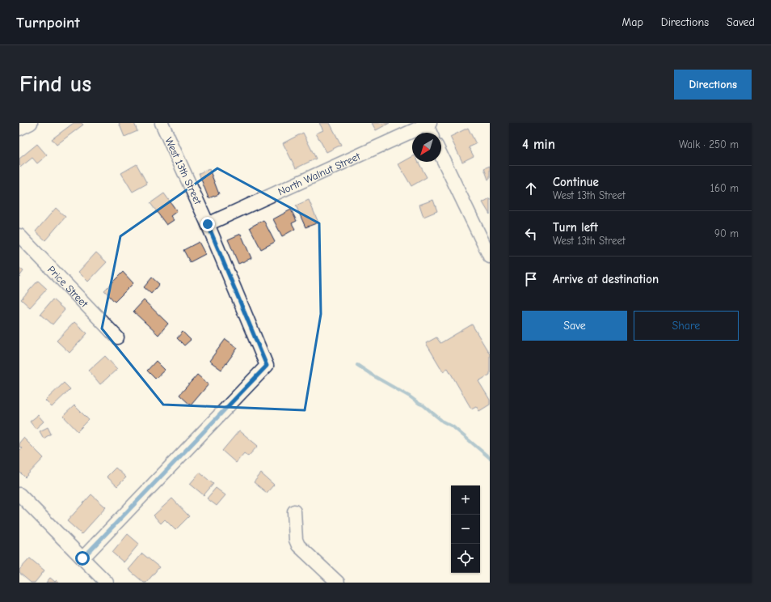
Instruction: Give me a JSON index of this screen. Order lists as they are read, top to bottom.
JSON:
{
  "streets": {
    "street": ["West 13th Street", "North Walnut Street", "Price Street"]
  },
  "crossings": [
    ["West 13th Street", "North Walnut Street"]
  ],
  "north": "bottom left",
  "page": {
    "header": "Turnpoint",
    "nav": ["Map", "Directions", "Saved"],
    "buttons": [
      "Directions",
      ["Save", "Share"]
    ],
    "title": "Find us",
    "heading": ["4 min", "Walk · 250 m"],
    "list": [
      ["Continue", "West 13th Street", "160 m"],
      ["Turn left", "West 13th Street", "90 m"],
      "Arrive at destination"
    ],
    "map_buttons": ["+", "−"]
  }
}
